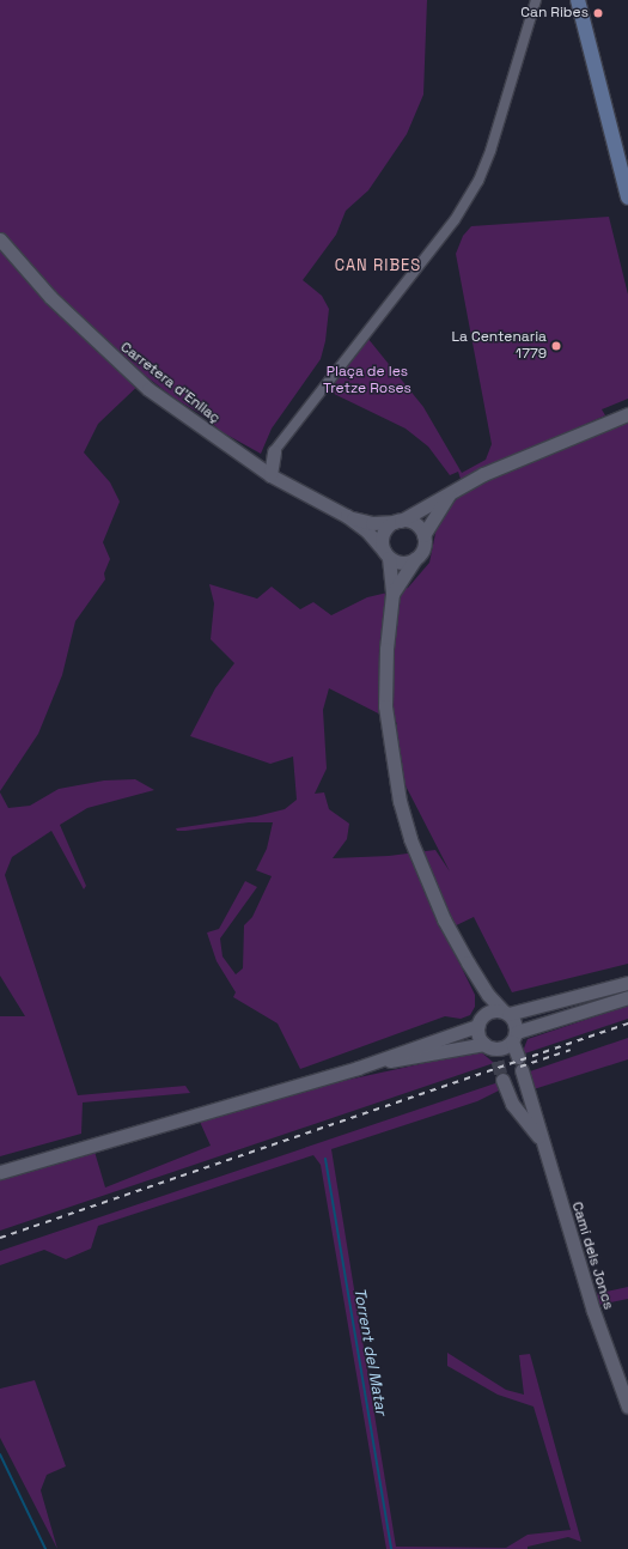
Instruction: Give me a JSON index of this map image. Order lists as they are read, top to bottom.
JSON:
{
  "streets": {
    "street": ["Carretera d'Enllaç", "Camí dels Joncs"]
  },
  "districts": ["CAN RIBES"],
  "water": ["Torrent del Matar"],
  "parks": ["Plaça de les Tretze Roses"],
  "places": ["Can Ribes", "La Centenaria 1779"]
}
